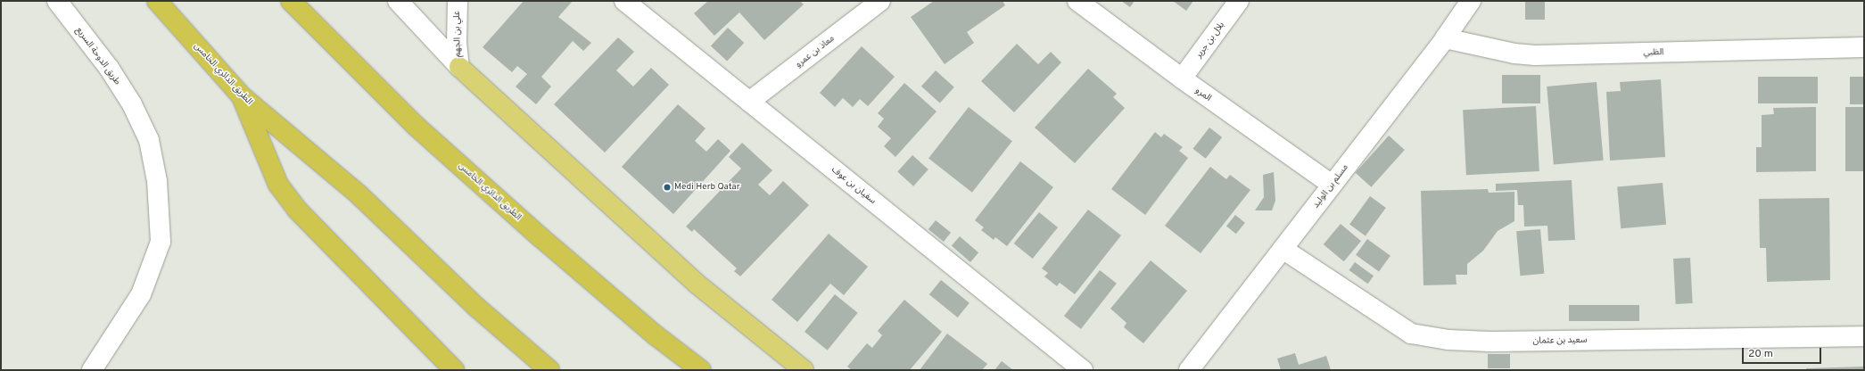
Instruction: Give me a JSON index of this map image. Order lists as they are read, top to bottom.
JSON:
{
  "streets": {
    "highway": ["الطريق الدائري الخامس"],
    "street": [
      "علي بن الجهم",
      "بلال بن جرير",
      "معاذ بن عمرو",
      "الظبي",
      "طريق الدوحة السريع",
      "المرو",
      "سفيان بن عوف",
      "مسلم بن الوليد",
      "سعيد بن عثمان"
    ]
  },
  "crossings": [
    ["بلال بن جرير", "المرو"],
    ["معاذ بن عمرو", "سفيان بن عوف"],
    ["الظبي", "مسلم بن الوليد"],
    ["المرو", "مسلم بن الوليد"],
    ["مسلم بن الوليد", "سعيد بن عثمان"]
  ],
  "places": ["Medi Herb Qatar"],
  "scale_bar": "20 m"
}
